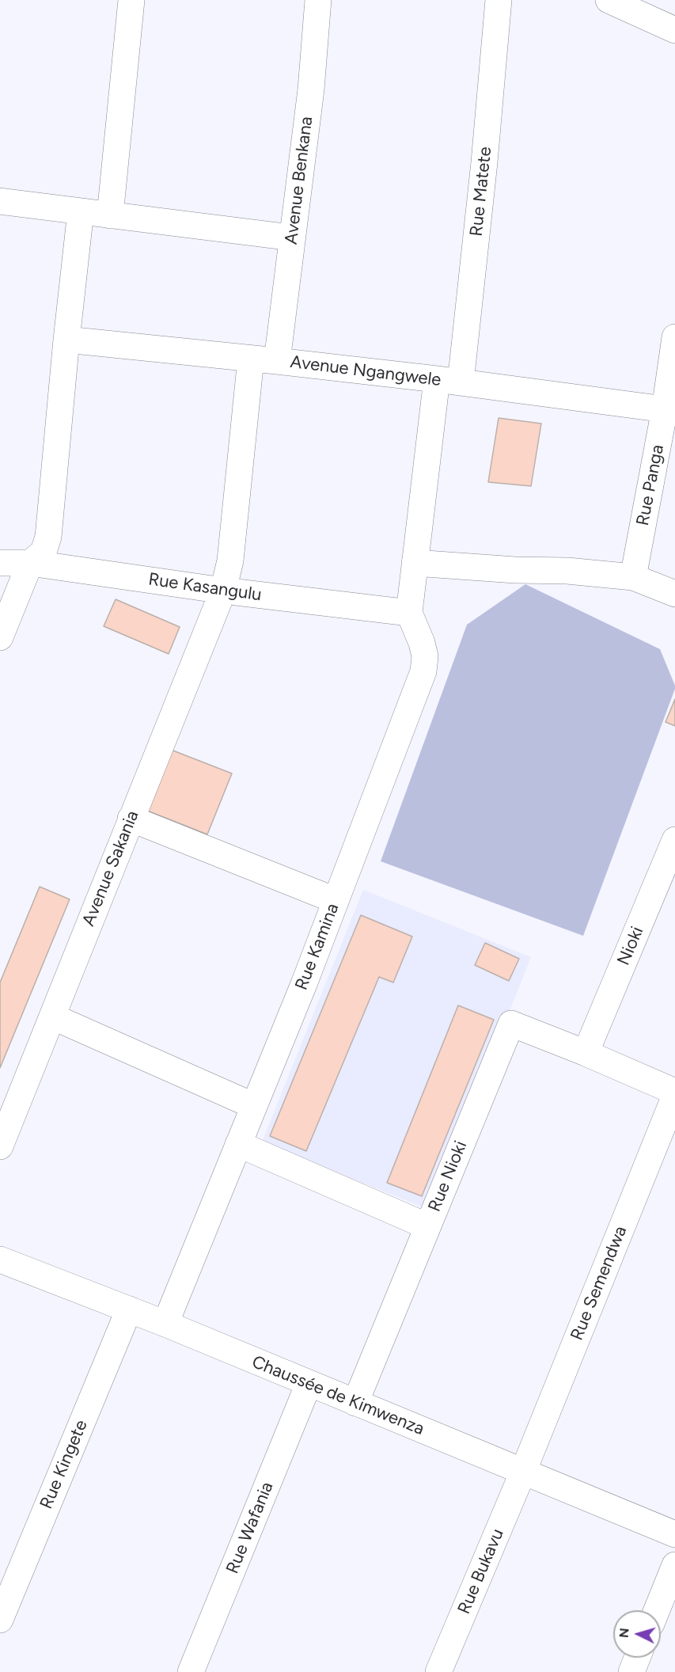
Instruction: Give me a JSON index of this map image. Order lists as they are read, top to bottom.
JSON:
{
  "streets": {
    "street": [
      "Avenue Benkana",
      "Rue Matete",
      "Avenue Ngangwele",
      "Rue Panga",
      "Rue Kasangulu",
      "Avenue Sakania",
      "Nioki",
      "Rue Kamina",
      "Rue Nioki",
      "Rue Semendwa",
      "Chaussée de Kimwenza",
      "Rue Kingete",
      "Rue Wafania",
      "Rue Bukavu"
    ]
  },
  "crossings": [
    ["Avenue Benkana", "Avenue Ngangwele"],
    ["Rue Matete", "Avenue Ngangwele"],
    ["Rue Matete", "Rue Kamina"],
    ["Avenue Ngangwele", "Rue Panga"],
    ["Avenue Ngangwele", "Avenue Sakania"],
    ["Rue Kasangulu", "Avenue Sakania"],
    ["Rue Kasangulu", "Rue Kamina"],
    ["Nioki", "Rue Nioki"],
    ["Rue Kamina", "Chaussée de Kimwenza"],
    ["Rue Nioki", "Chaussée de Kimwenza"],
    ["Rue Semendwa", "Chaussée de Kimwenza"],
    ["Rue Semendwa", "Rue Bukavu"],
    ["Chaussée de Kimwenza", "Rue Kingete"],
    ["Chaussée de Kimwenza", "Rue Wafania"],
    ["Chaussée de Kimwenza", "Rue Bukavu"]
  ],
  "north": "left"
}
